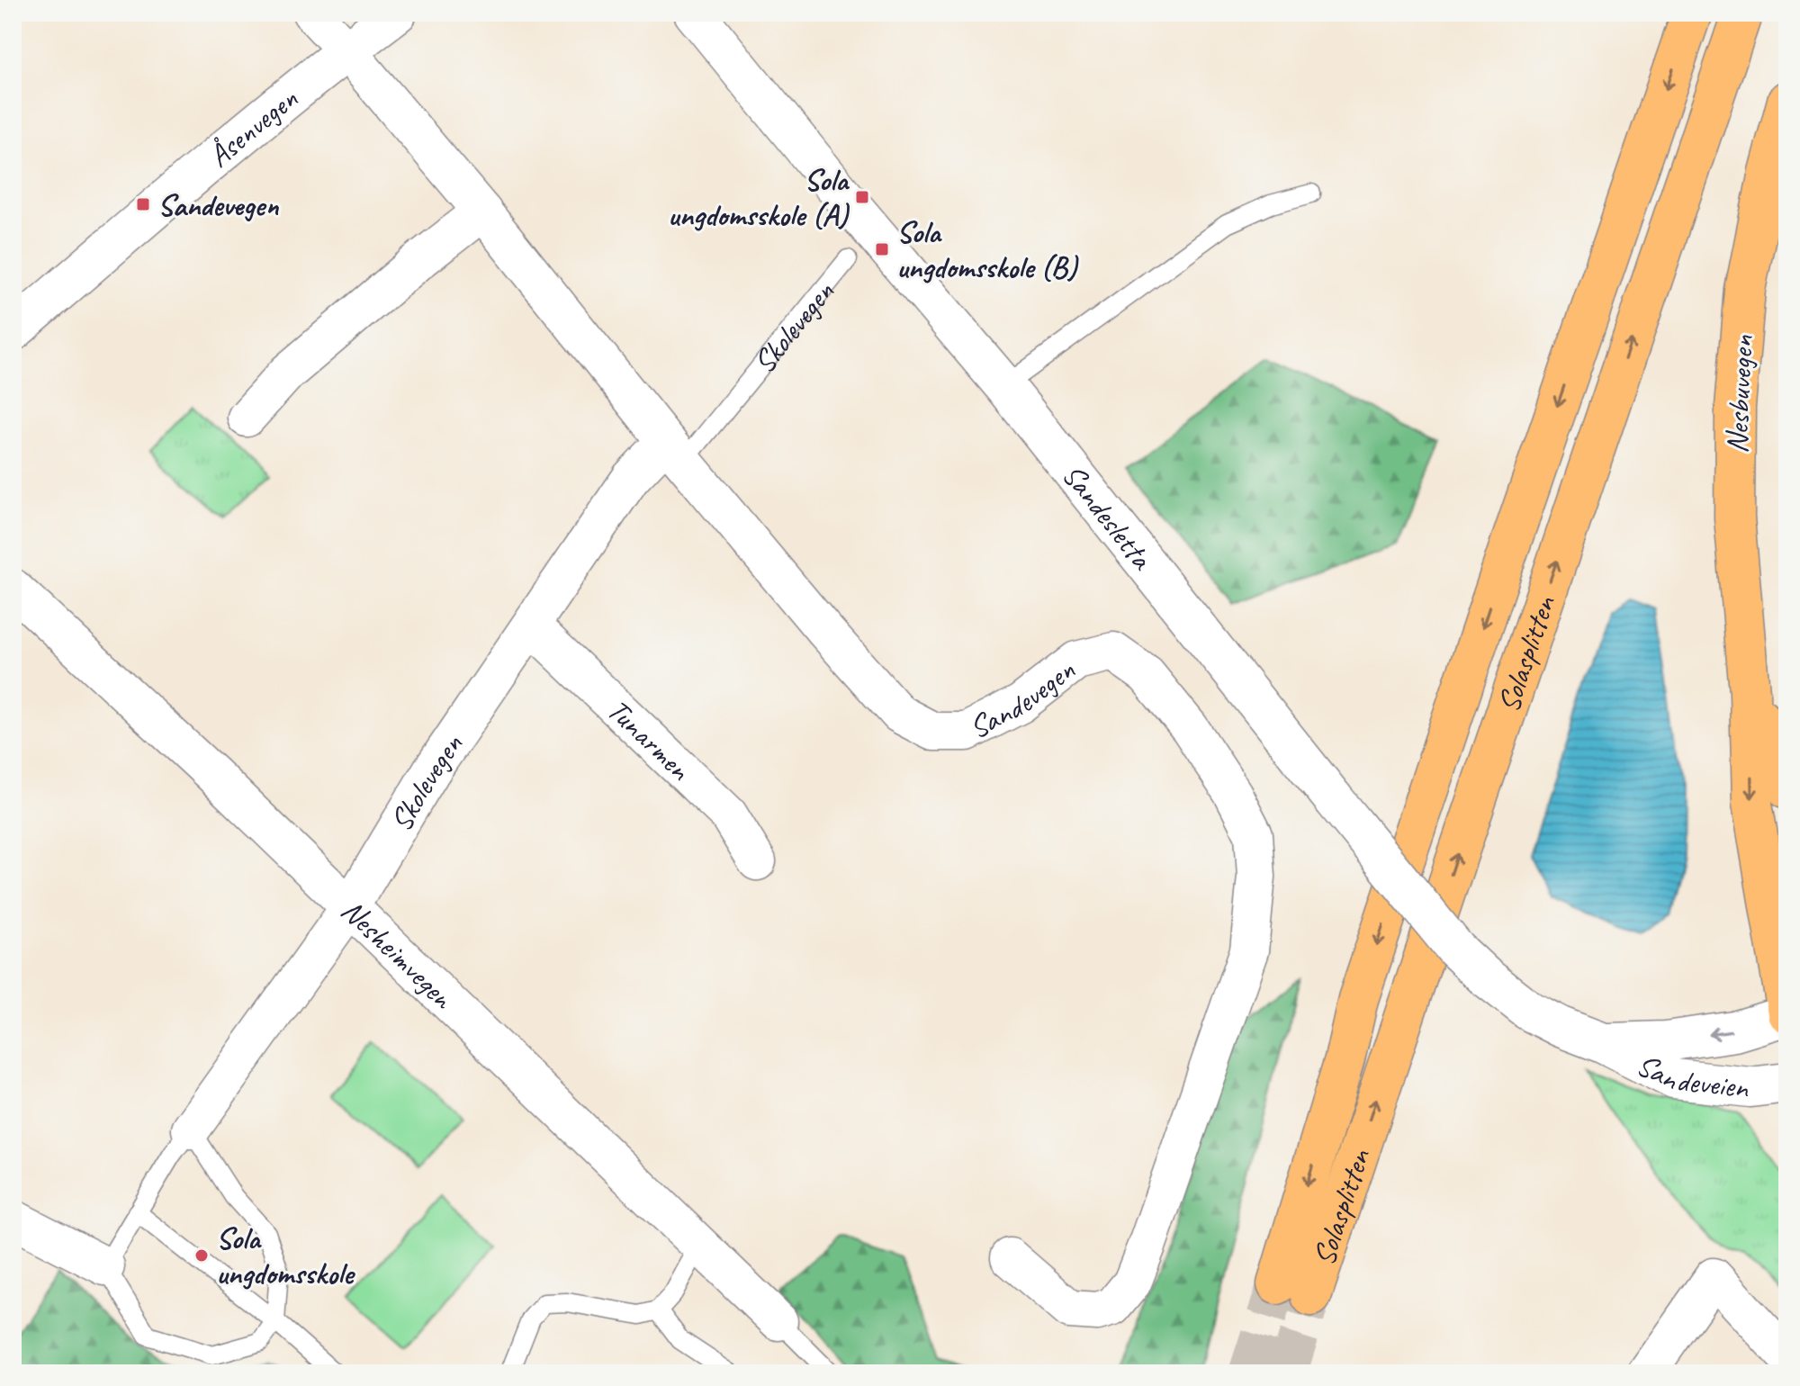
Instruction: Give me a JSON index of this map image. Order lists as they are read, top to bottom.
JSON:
{
  "streets": {
    "main road": ["Nesbuvegen", "Solasplitten"],
    "street": [
      "Åsenvegen",
      "Skolevegen",
      "Sandesletta",
      "Sandevegen",
      "Tunarmen",
      "Nesheimvegen",
      "Sandeveien"
    ]
  },
  "crossings": [
    ["Åsenvegen", "Sandevegen"],
    ["Skolevegen", "Sandevegen"],
    ["Skolevegen", "Tunarmen"],
    ["Skolevegen", "Nesheimvegen"],
    ["Nesbuvegen", "Sandeveien"],
    ["Sandesletta", "Sandeveien"]
  ],
  "places": {
    "transit": ["Sola ungdomsskole (A)", "Sandevegen", "Sola ungdomsskole (B)"],
    "other": ["Sola ungdomsskole"]
  }
}
